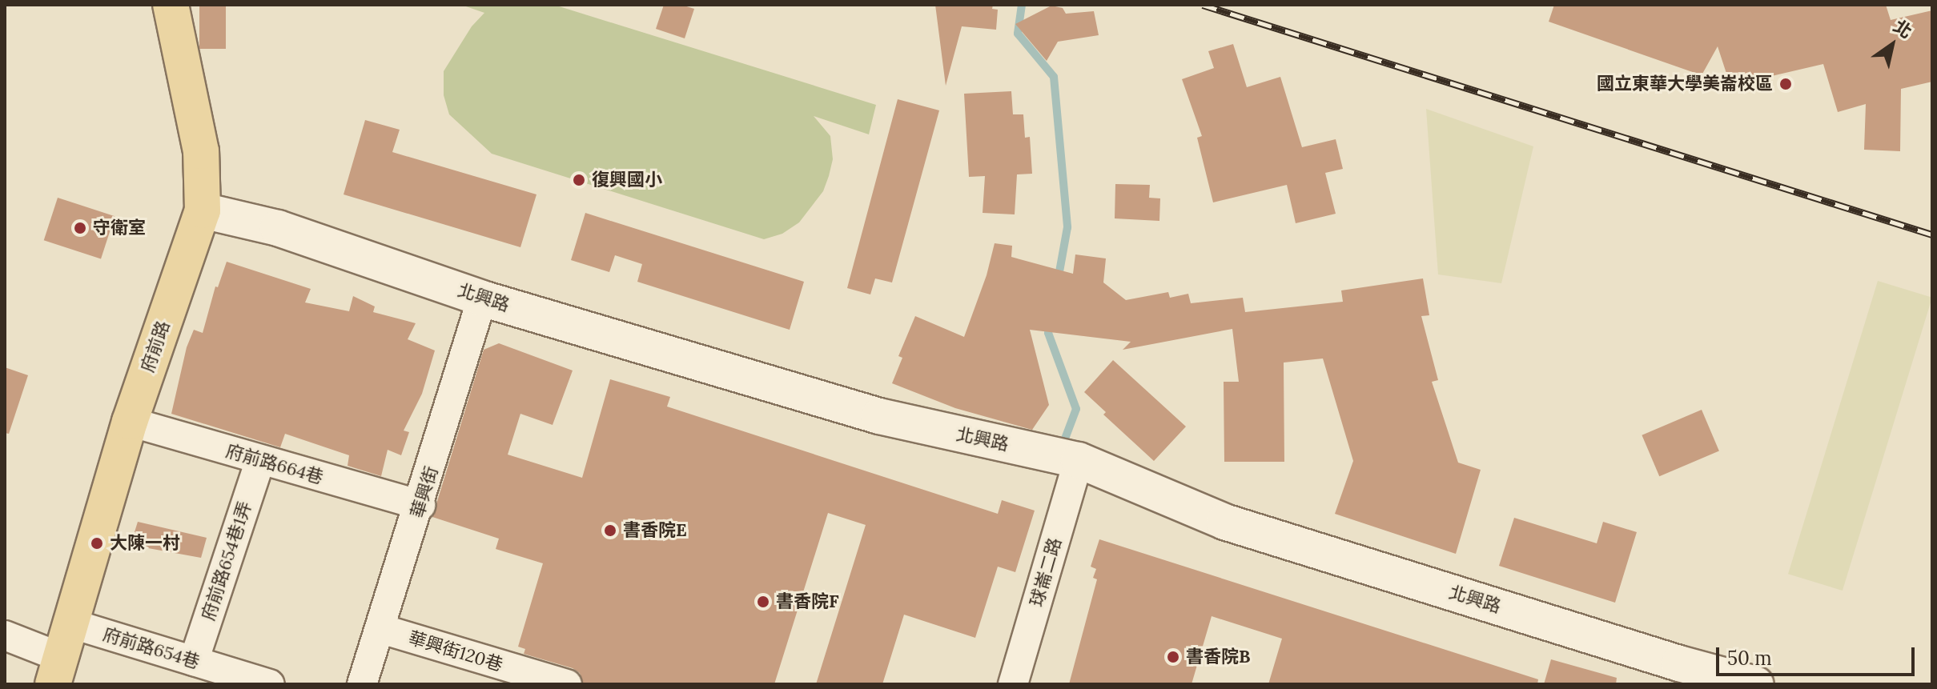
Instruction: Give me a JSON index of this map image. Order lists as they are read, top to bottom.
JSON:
{
  "streets": {
    "main road": ["府前路"],
    "street": [
      "北興路",
      "府前路664巷",
      "華興街",
      "府前路654巷1弄",
      "球崙二路",
      "府前路654巷",
      "華興街120巷"
    ]
  },
  "crossings": [
    ["北興路", "府前路"],
    ["北興路", "華興街"],
    ["北興路", "球崙二路"],
    ["府前路", "府前路664巷"],
    ["府前路", "府前路654巷"],
    ["府前路664巷", "華興街"],
    ["府前路664巷", "府前路654巷1弄"],
    ["華興街", "華興街120巷"],
    ["府前路654巷1弄", "府前路654巷"]
  ],
  "places": [
    "國立東華大學美崙校區",
    "復興國小",
    "守衛室",
    "書香院E",
    "大陳一村",
    "書香院F",
    "書香院B"
  ],
  "scale_bar": "50 m",
  "north": "top right"
}
